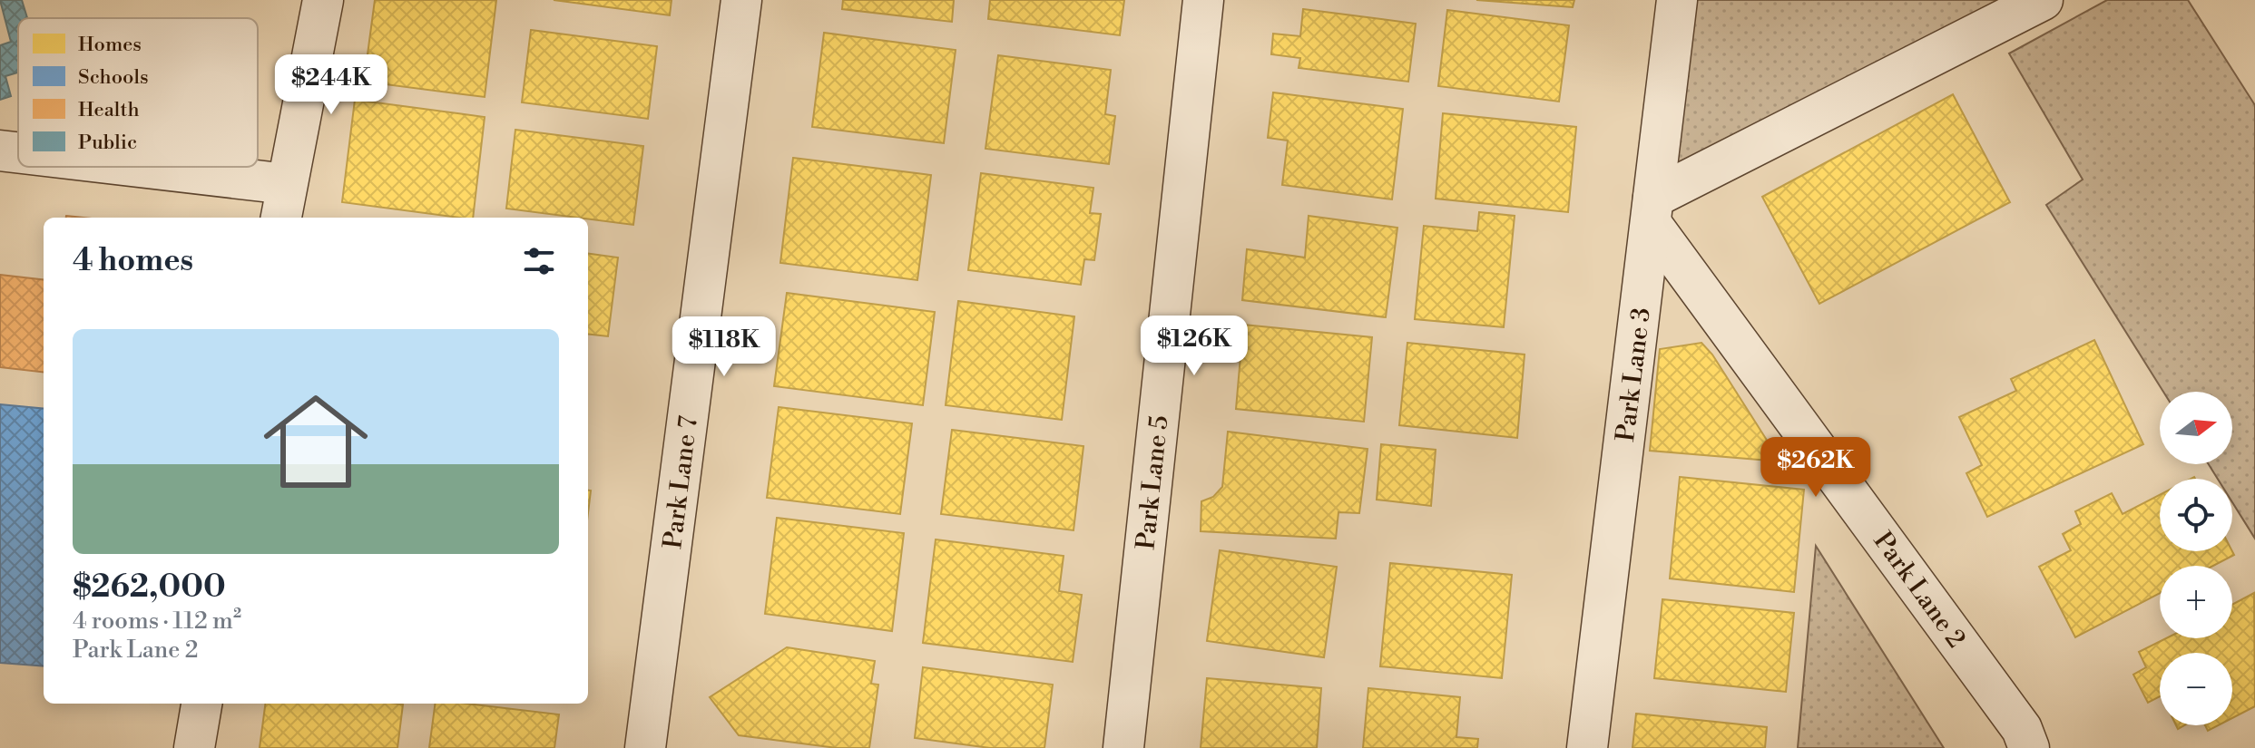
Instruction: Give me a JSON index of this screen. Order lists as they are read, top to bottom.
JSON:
{
  "streets": {
    "street": [
      "Park Lane 3",
      "Park Lane 7",
      "Park Lane 5",
      "Park Lane 2"
    ]
  },
  "crossings": [
    ["Park Lane 3", "Park Lane 2"]
  ],
  "legend": [
    "Homes",
    "Schools",
    "Health",
    "Public"
  ],
  "north": "right",
  "page": {
    "price": [
      "$244K",
      "$126K",
      "$118K",
      "$262K"
    ],
    "heading": "4 homes",
    "list": [
      {
        "name": "$262,000",
        "note": "4 rooms · 112 m² · Park Lane 2"
      }
    ],
    "map_buttons": ["+", "−"]
  }
}
